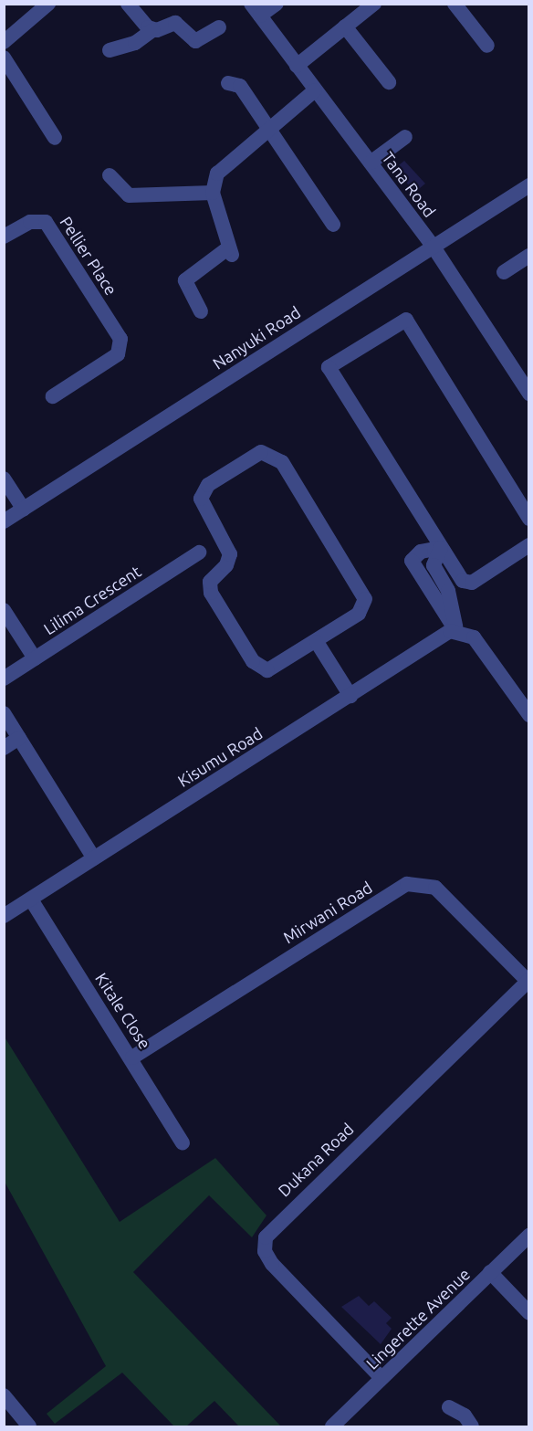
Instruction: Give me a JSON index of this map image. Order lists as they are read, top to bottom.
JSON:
{
  "streets": {
    "street": [
      "Tana Road",
      "Pellier Place",
      "Nanyuki Road",
      "Lilima Crescent",
      "Kisumu Road",
      "Mirwani Road",
      "Kitale Close",
      "Dukana Road",
      "Lingerette Avenue"
    ]
  },
  "crossings": [
    ["Tana Road", "Nanyuki Road"],
    ["Kisumu Road", "Kitale Close"],
    ["Mirwani Road", "Kitale Close"],
    ["Mirwani Road", "Dukana Road"],
    ["Dukana Road", "Lingerette Avenue"]
  ]
}
